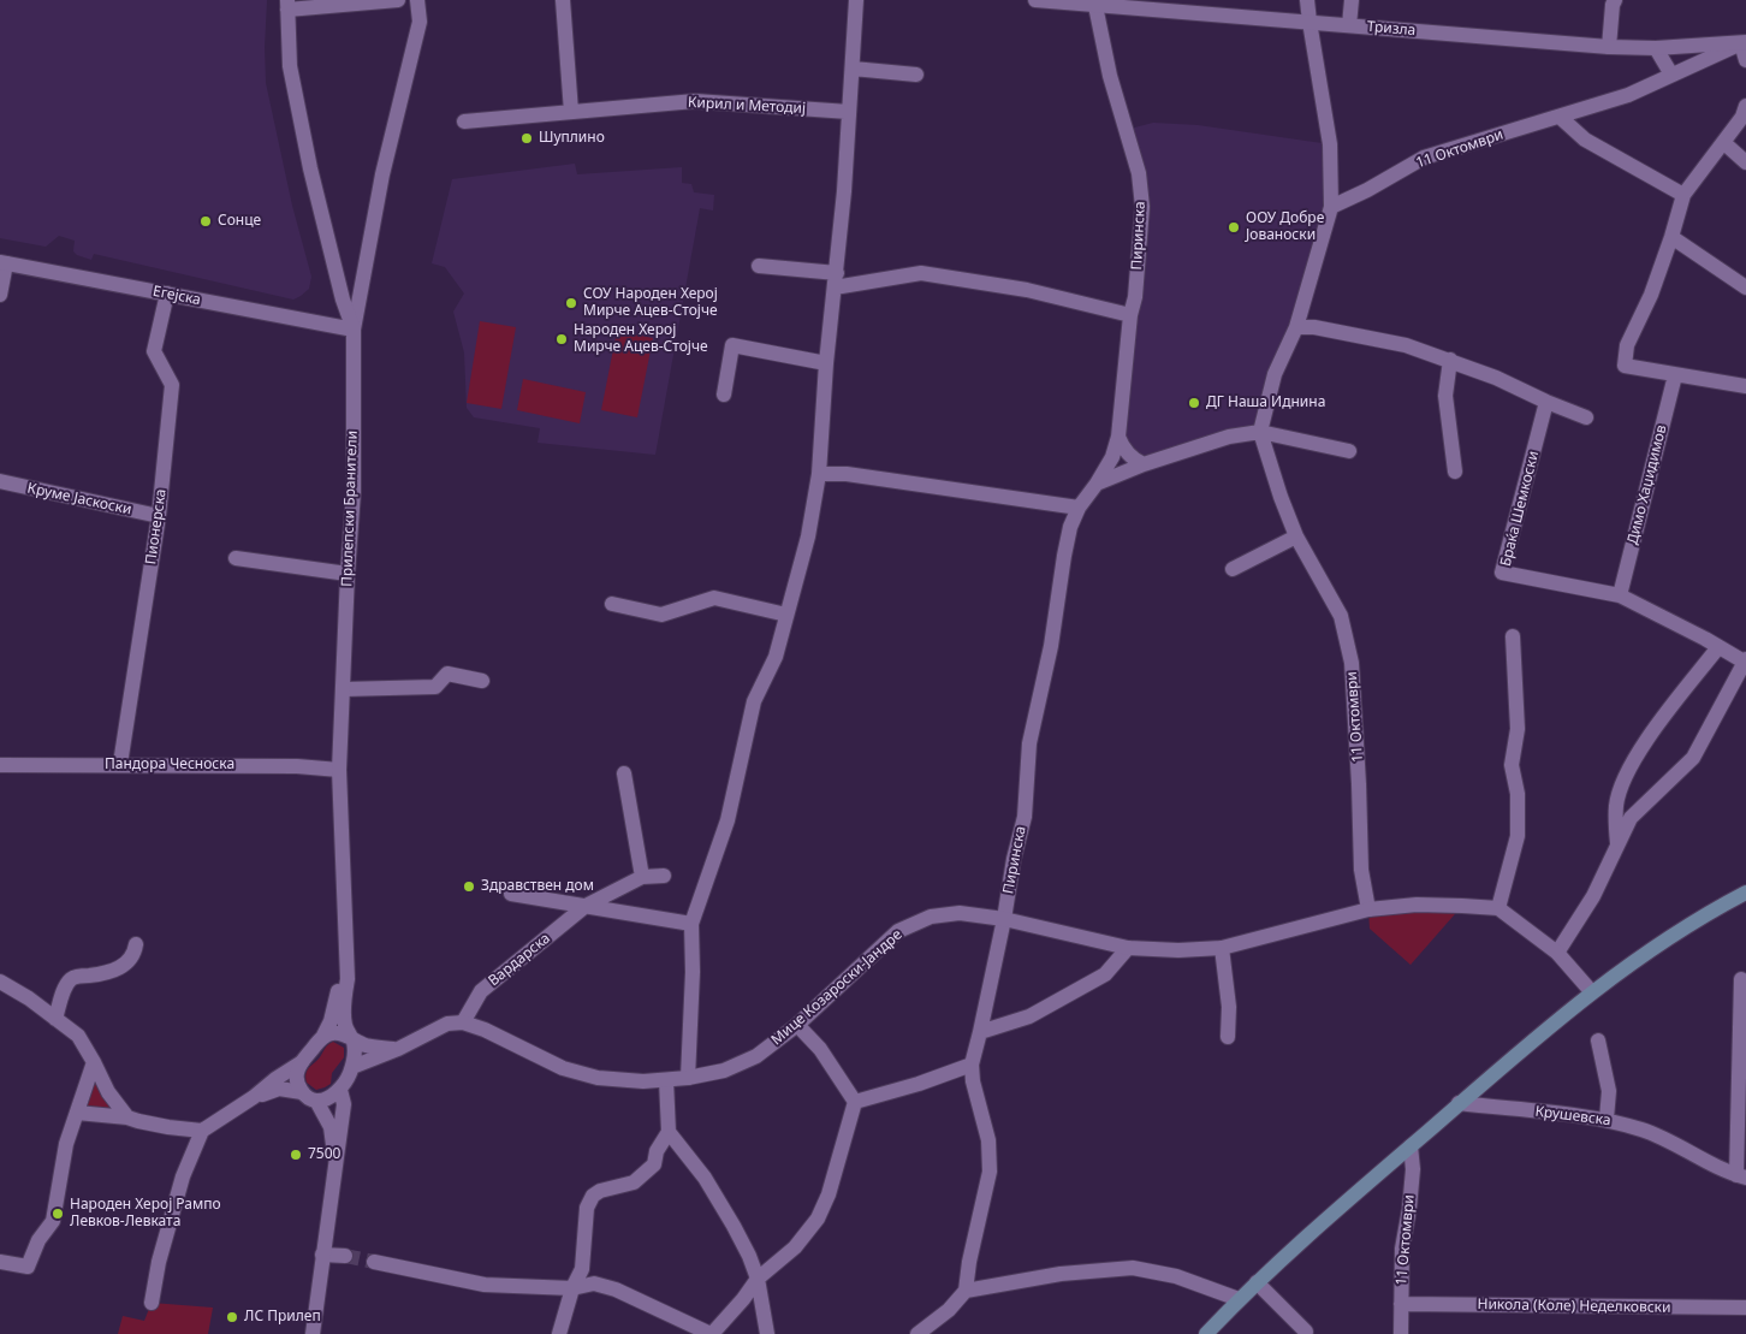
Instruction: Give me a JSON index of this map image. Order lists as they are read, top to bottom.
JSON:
{
  "streets": {
    "street": [
      "Тризла",
      "Кирил и Методиј",
      "11 Октомври",
      "Пиринска",
      "Егејска",
      "Димо Хаџидимов",
      "Круме Јаскоски",
      "Прилепски Бранители",
      "Браќа Шемкоски",
      "Пионерска",
      "Пандора Чесноска",
      "Вардарска",
      "Мице Козароски-Јандре",
      "Крушевска",
      "Никола (Коле) Неделковски"
    ]
  },
  "crossings": [
    ["Тризла", "11 Октомври"],
    ["Тризла", "Пиринска"],
    ["11 Октомври", "Мице Козароски-Јандре"],
    ["11 Октомври", "Никола (Коле) Неделковски"],
    ["Пиринска", "Мице Козароски-Јандре"],
    ["Егејска", "Прилепски Бранители"],
    ["Егејска", "Пионерска"],
    ["Димо Хаџидимов", "Браќа Шемкоски"],
    ["Круме Јаскоски", "Пионерска"],
    ["Прилепски Бранители", "Пандора Чесноска"],
    ["Пионерска", "Пандора Чесноска"],
    ["Вардарска", "Мице Козароски-Јандре"]
  ],
  "places": [
    "Шуплино",
    "Сонце",
    "ООУ Добре Јованоски",
    "СОУ Народен Херој Мирче Ацев-Стојче",
    "Народен Херој Мирче Ацев-Стојче",
    "ДГ Наша Иднина",
    "Здравствен дом",
    "7500",
    "Народен Херој Рампо Левков-Левката",
    "ЛС Прилеп"
  ]
}
